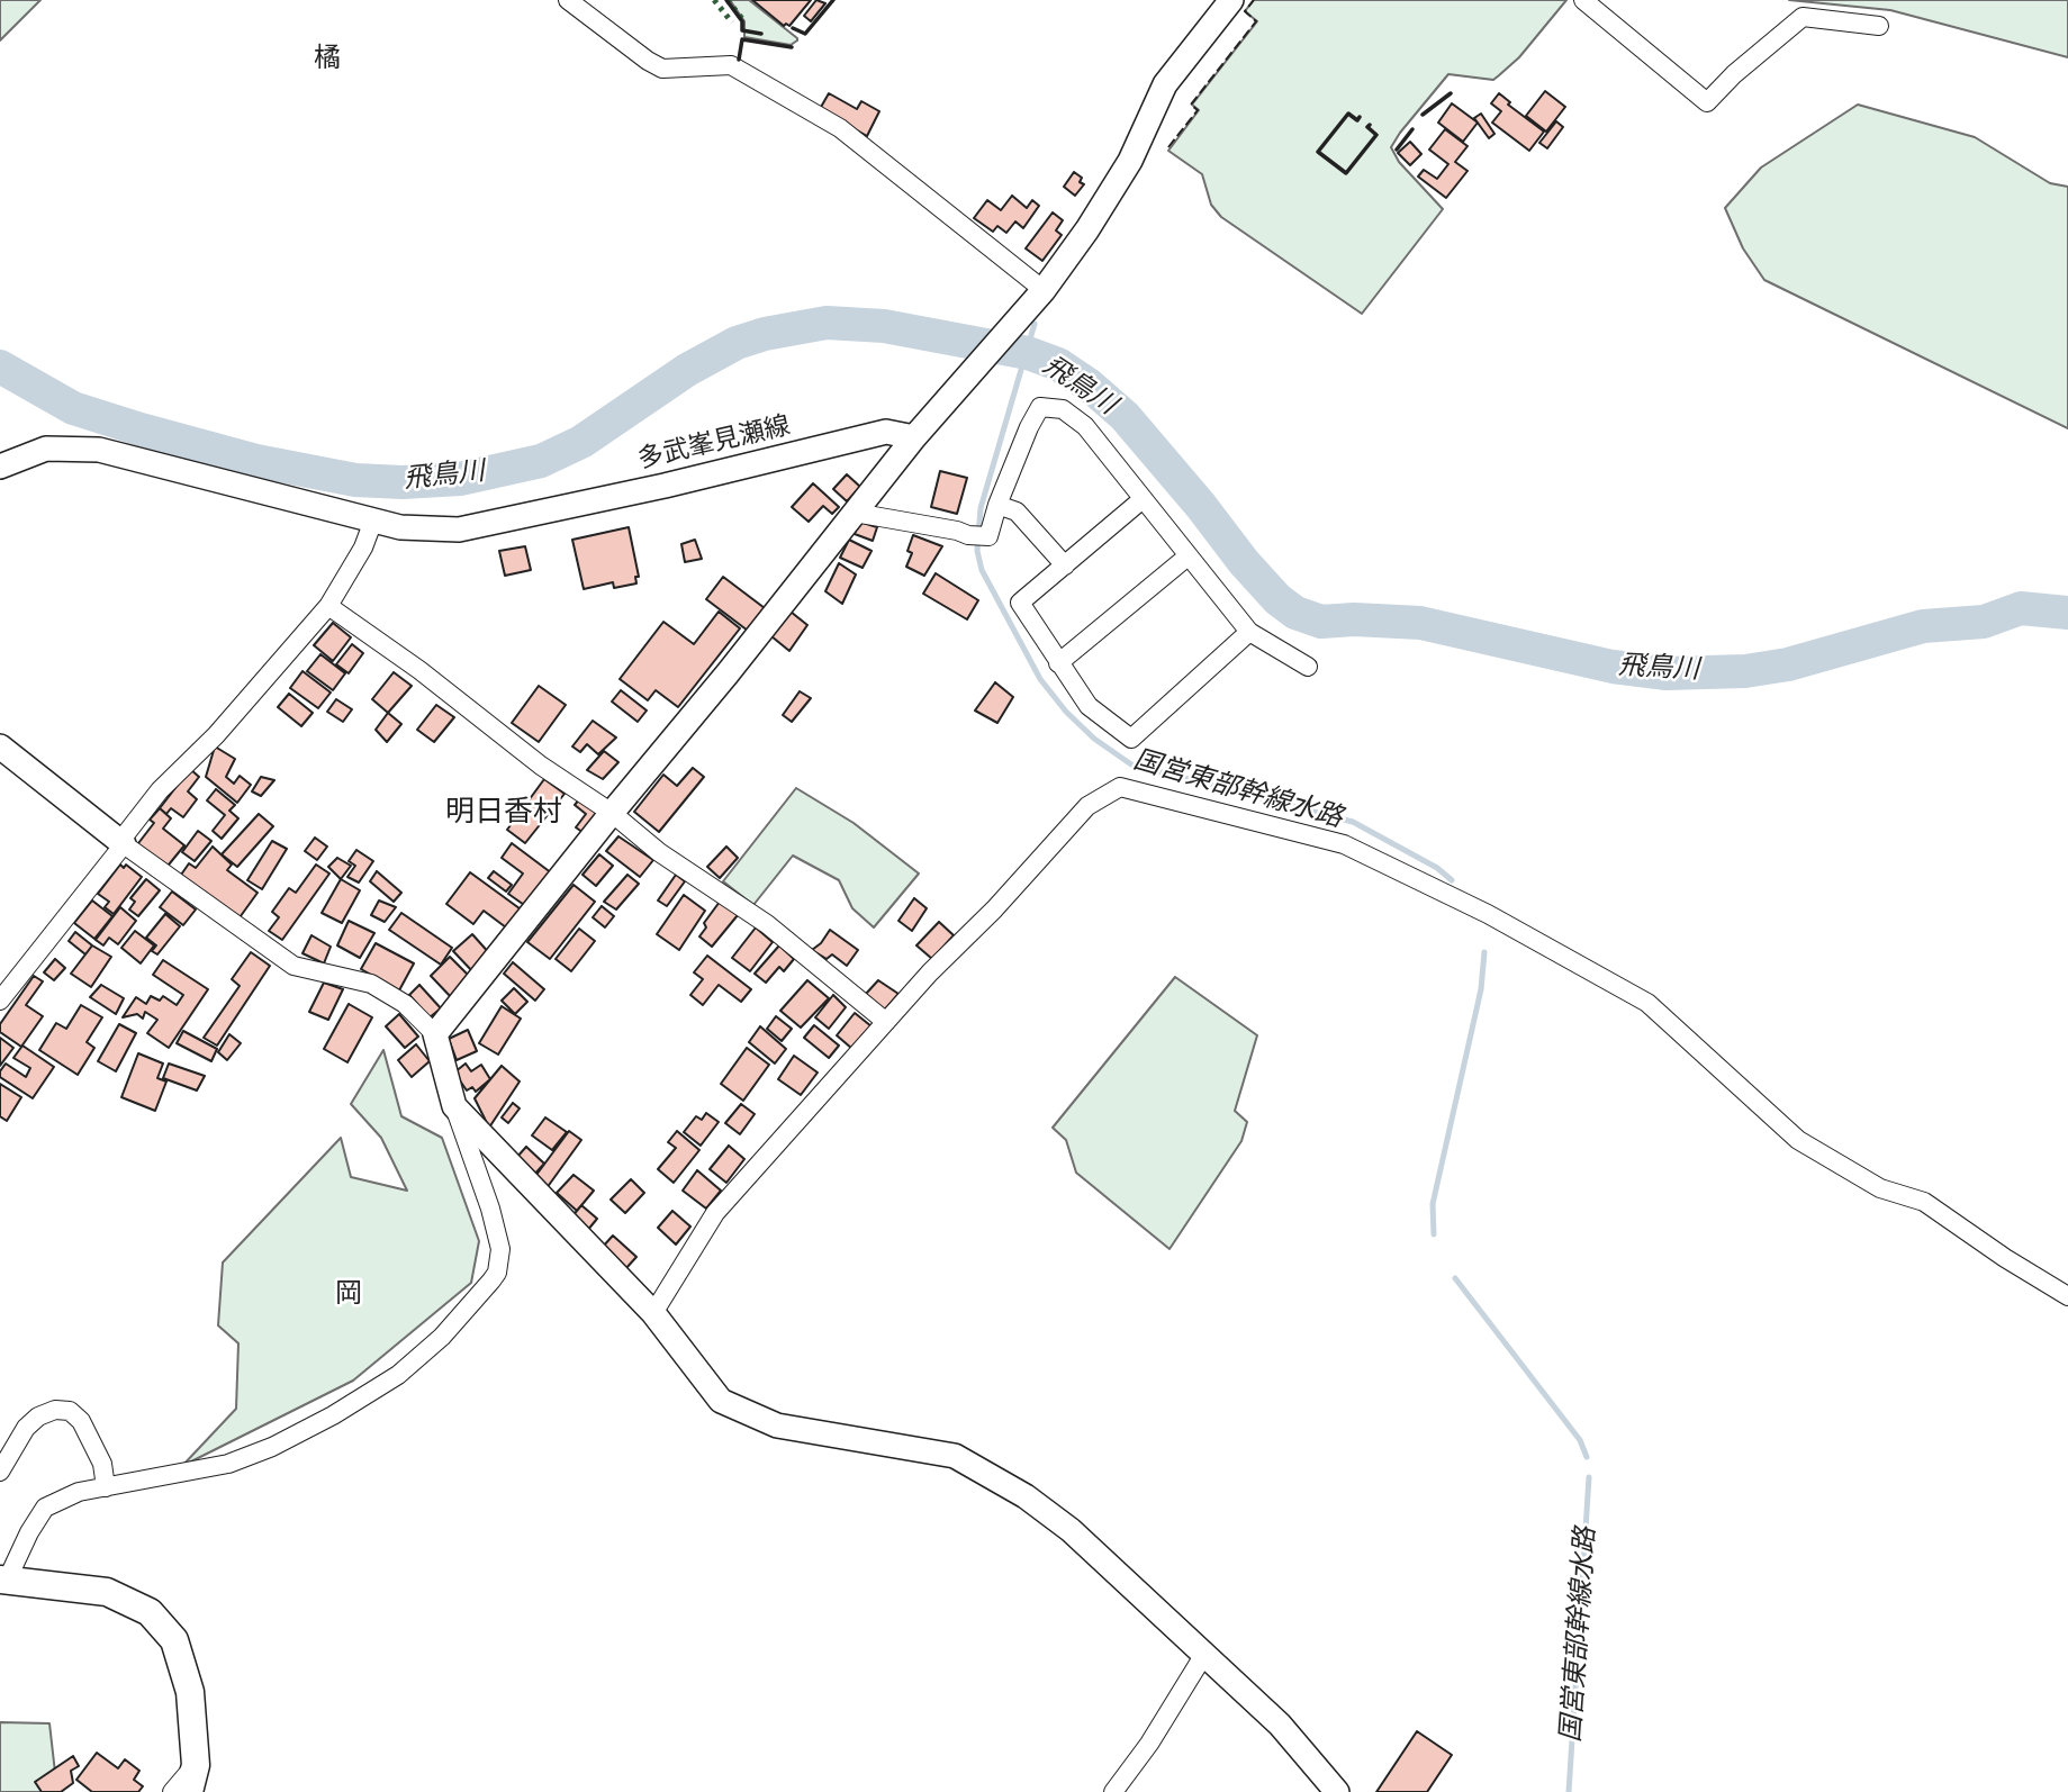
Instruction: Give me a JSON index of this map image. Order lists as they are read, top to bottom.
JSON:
{
  "streets": {
    "street": ["多武峯見瀬線"]
  },
  "districts": ["橘", "明日香村", "岡"],
  "water": ["飛鳥川", "国営東部幹線水路"]
}
